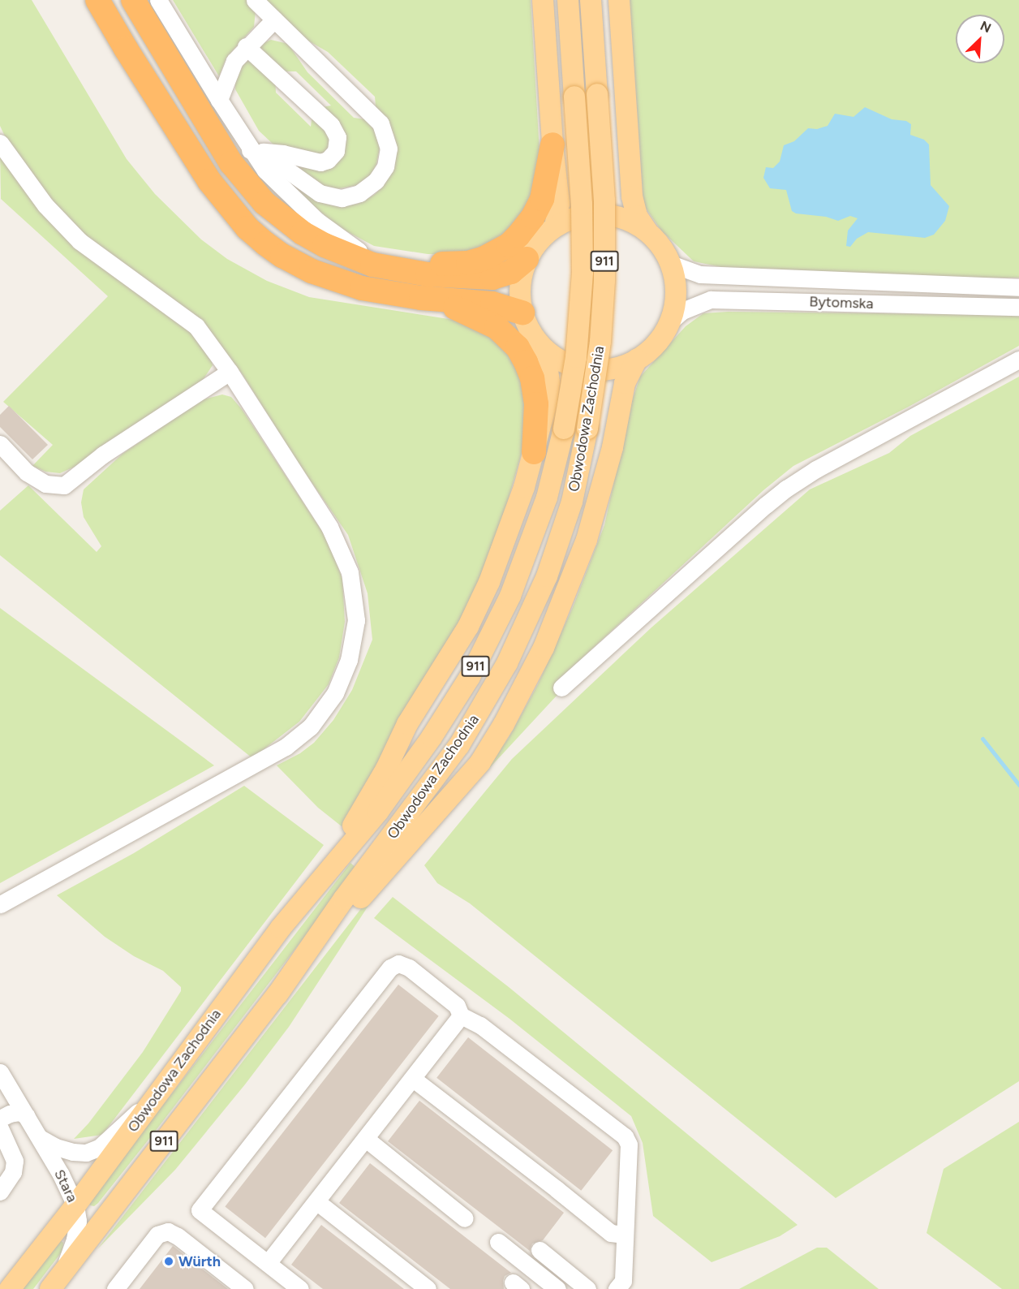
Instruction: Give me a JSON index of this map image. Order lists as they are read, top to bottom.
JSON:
{
  "streets": {
    "main road": ["911", "Obwodowa Zachodnia"],
    "street": ["Bytomska", "Stara"]
  },
  "crossings": [
    ["911", "Obwodowa Zachodnia"],
    ["911", "Stara"],
    ["Obwodowa Zachodnia", "Stara"]
  ],
  "places": ["Würth"],
  "north": "top right"
}
